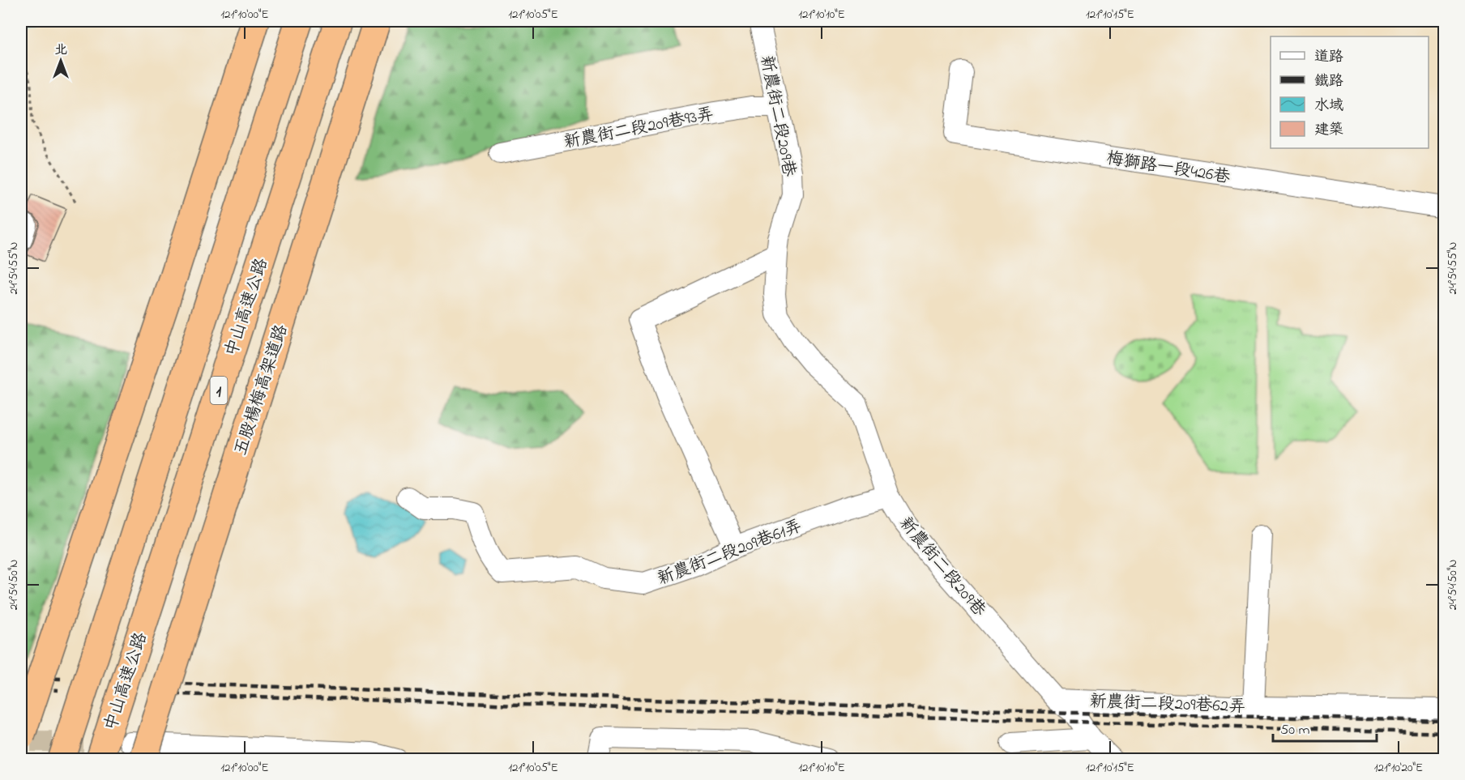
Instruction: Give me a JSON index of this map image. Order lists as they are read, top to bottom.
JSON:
{
  "streets": {
    "highway": ["中山高速公路", "五股楊梅高架道路", "1"],
    "street": [
      "新農街二段209巷",
      "新農街二段209巷93弄",
      "梅獅路一段426巷",
      "新農街二段209巷61弄",
      "新農街二段209巷62弄"
    ]
  },
  "crossings": [
    ["新農街二段209巷", "新農街二段209巷93弄"],
    ["新農街二段209巷", "新農街二段209巷61弄"],
    ["新農街二段209巷", "新農街二段209巷62弄"]
  ],
  "legend": [
    "道路",
    "鐵路",
    "水域",
    "建築"
  ],
  "scale_bar": "50 m",
  "north": "top",
  "coordinates": [
    "121°10'00\"E",
    "121°10'05\"E",
    "121°10'10\"E",
    "121°10'15\"E",
    "24°54'55\"N",
    "24°54'50\"N",
    "121°10'20\"E"
  ]
}
